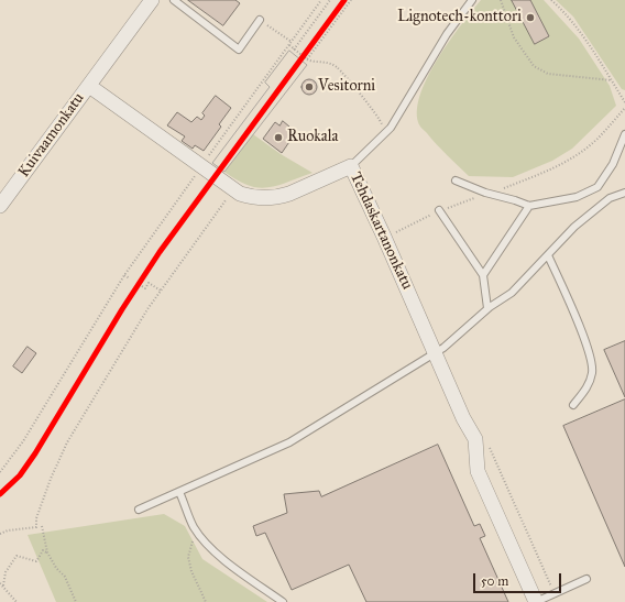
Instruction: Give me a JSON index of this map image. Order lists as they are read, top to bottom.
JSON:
{
  "streets": {
    "street": ["Kuivaamonkatu", "Tehdaskartanonkatu"]
  },
  "crossings": [
    ["Kuivaamonkatu", "Tehdaskartanonkatu"]
  ],
  "places": ["Lignotech-konttori", "Vesitorni", "Ruokala"],
  "scale_bar": "50 m"
}
